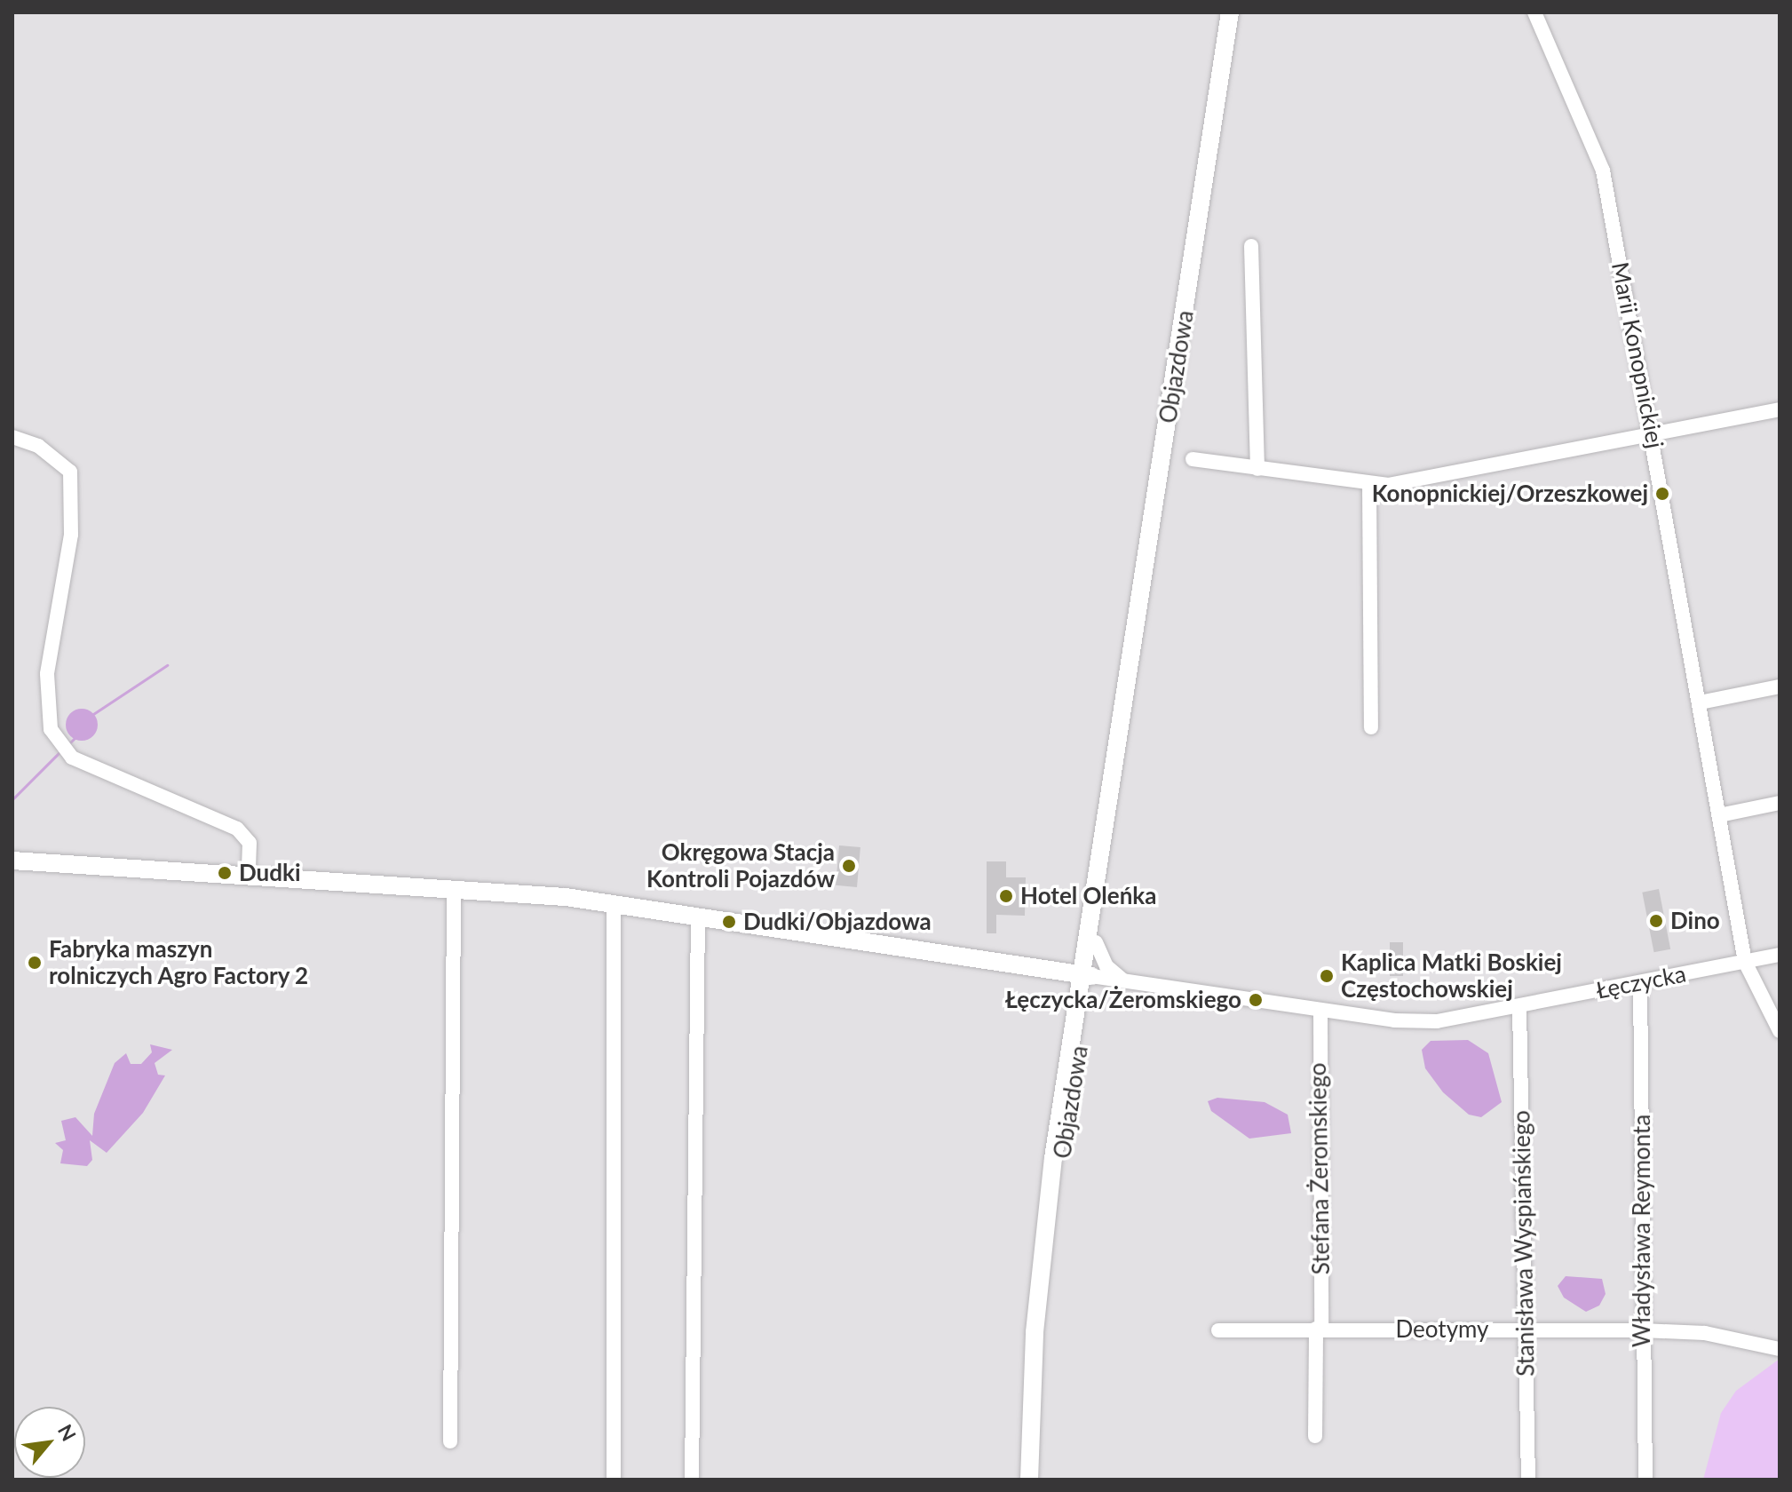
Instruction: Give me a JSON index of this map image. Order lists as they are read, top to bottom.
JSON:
{
  "streets": {
    "main road": ["Objazdowa"],
    "street": [
      "Marii Konopnickiej",
      "Łęczycka",
      "Stefana Żeromskiego",
      "Władysława Reymonta",
      "Stanisława Wyspiańskiego",
      "Deotymy"
    ]
  },
  "crossings": [
    ["Marii Konopnickiej", "Łęczycka"],
    ["Objazdowa", "Łęczycka"],
    ["Łęczycka", "Stefana Żeromskiego"],
    ["Łęczycka", "Władysława Reymonta"],
    ["Łęczycka", "Stanisława Wyspiańskiego"],
    ["Stefana Żeromskiego", "Deotymy"],
    ["Władysława Reymonta", "Deotymy"],
    ["Stanisława Wyspiańskiego", "Deotymy"]
  ],
  "places": [
    "Konopnickiej/Orzeszkowej",
    "Okręgowa Stacja Kontroli Pojazdów",
    "Dudki",
    "Hotel Oleńka",
    "Dino",
    "Dudki/Objazdowa",
    "Fabryka maszyn rolniczych Agro Factory 2",
    "Kaplica Matki Boskiej Częstochowskiej",
    "Łęczycka/Żeromskiego"
  ],
  "north": "top right"
}
